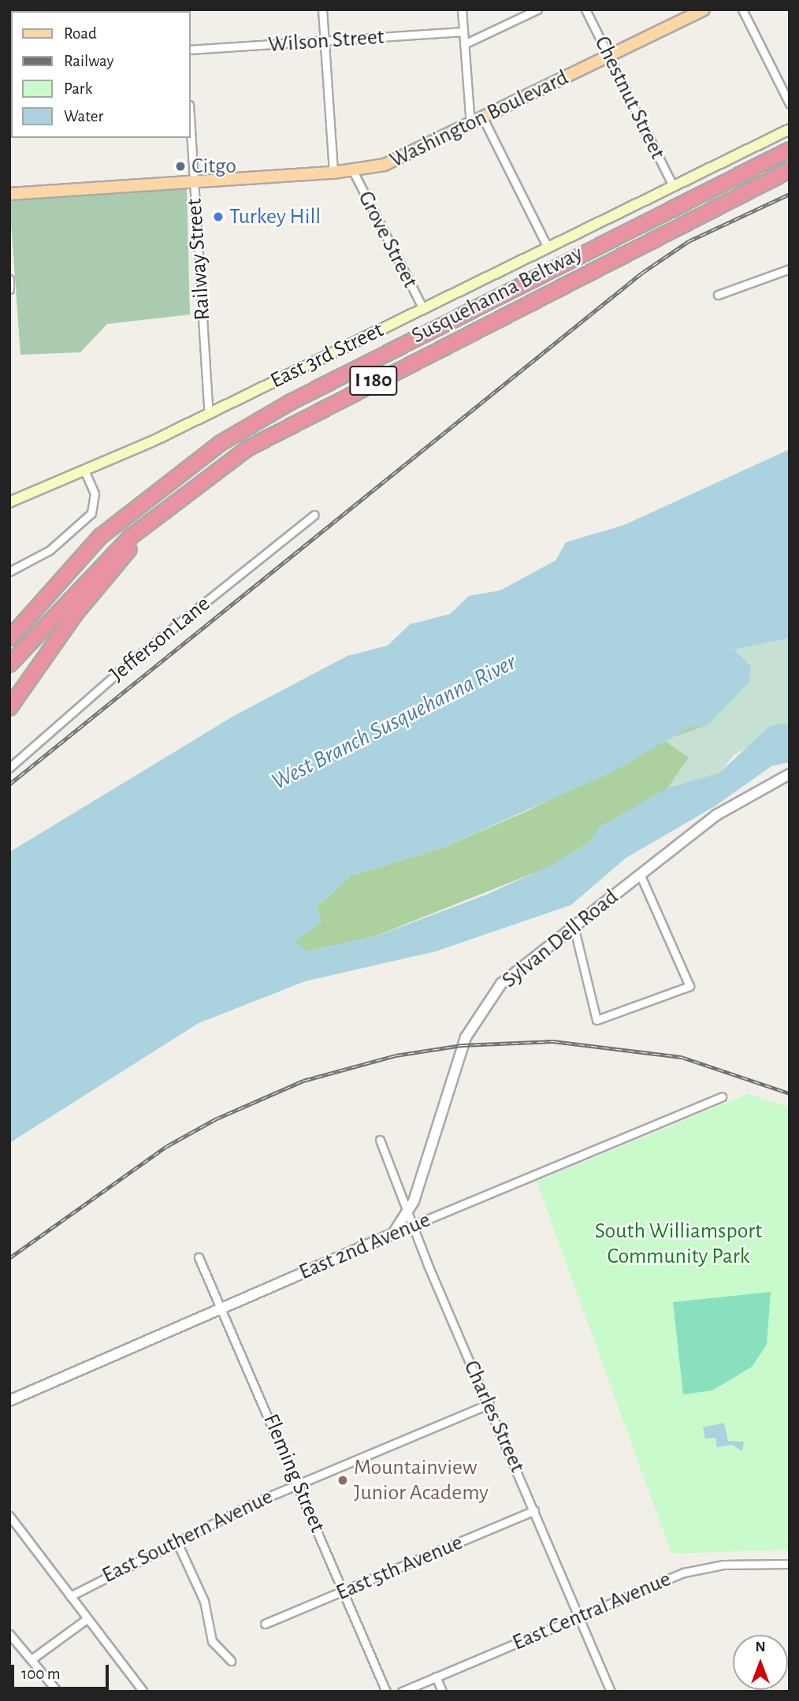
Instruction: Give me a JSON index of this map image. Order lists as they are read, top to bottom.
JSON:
{
  "streets": {
    "highway": ["Susquehanna Beltway", "I 180"],
    "main road": ["Washington Boulevard", "East 3rd Street"],
    "street": [
      "Wilson Street",
      "Chestnut Street",
      "Grove Street",
      "Railway Street",
      "Jefferson Lane",
      "Sylvan Dell Road",
      "East 2nd Avenue",
      "Charles Street",
      "Fleming Street",
      "East Southern Avenue",
      "East 5th Avenue",
      "East Central Avenue"
    ]
  },
  "crossings": [
    ["Wilson Street", "Grove Street"],
    ["Chestnut Street", "Washington Boulevard"],
    ["Chestnut Street", "East 3rd Street"],
    ["Washington Boulevard", "Grove Street"],
    ["Washington Boulevard", "Railway Street"],
    ["Grove Street", "East 3rd Street"],
    ["Railway Street", "East 3rd Street"],
    ["Sylvan Dell Road", "East 2nd Avenue"],
    ["Sylvan Dell Road", "Charles Street"],
    ["East 2nd Avenue", "Charles Street"],
    ["East 2nd Avenue", "Fleming Street"],
    ["Charles Street", "East Southern Avenue"],
    ["Charles Street", "East 5th Avenue"],
    ["Charles Street", "East Central Avenue"],
    ["Fleming Street", "East Southern Avenue"],
    ["Fleming Street", "East 5th Avenue"]
  ],
  "water": ["West Branch Susquehanna River"],
  "parks": ["South Williamsport Community Park"],
  "places": ["Citgo", "Turkey Hill", "Mountainview Junior Academy"],
  "legend": [
    "Road",
    "Railway",
    "Park",
    "Water"
  ],
  "scale_bar": "100 m",
  "north": "top"
}
